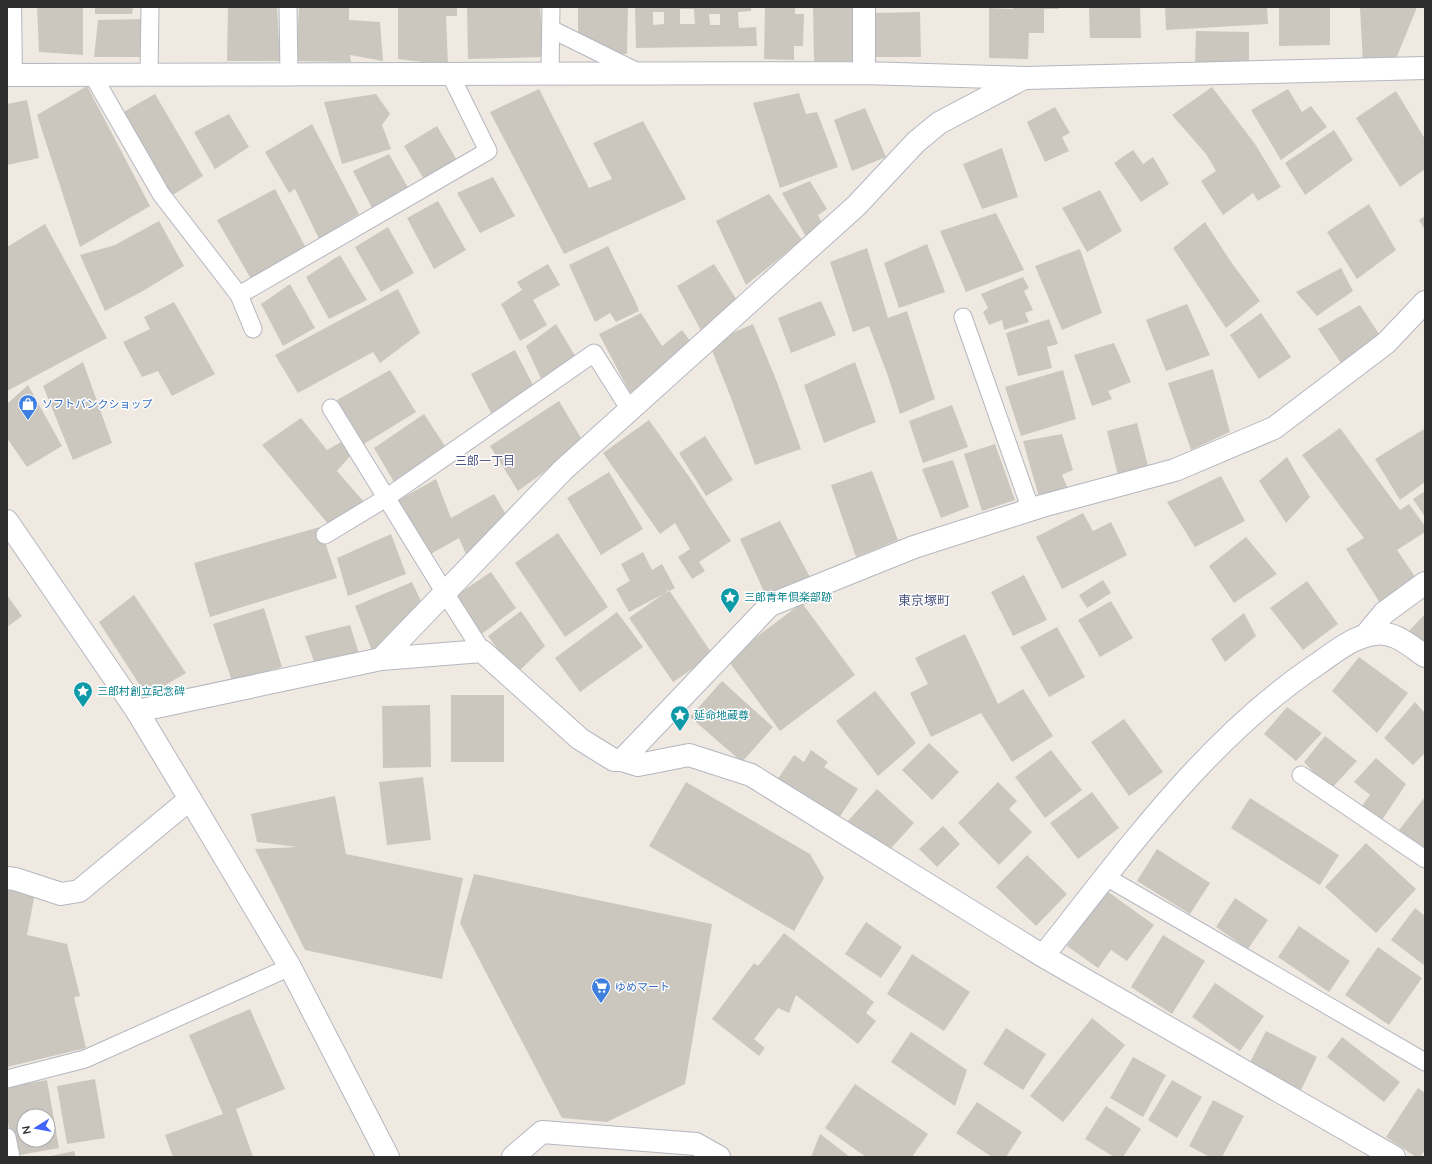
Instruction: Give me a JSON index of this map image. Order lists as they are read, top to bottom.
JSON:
{
  "districts": ["三郎一丁目", "東京塚町"],
  "places": {
    "shop": ["ソフトバンクショップ"],
    "place": ["三郎青年倶楽部跡", "三郎村創立記念碑", "延命地蔵尊"],
    "supermarket": ["ゆめマート"]
  },
  "north": "left"
}
